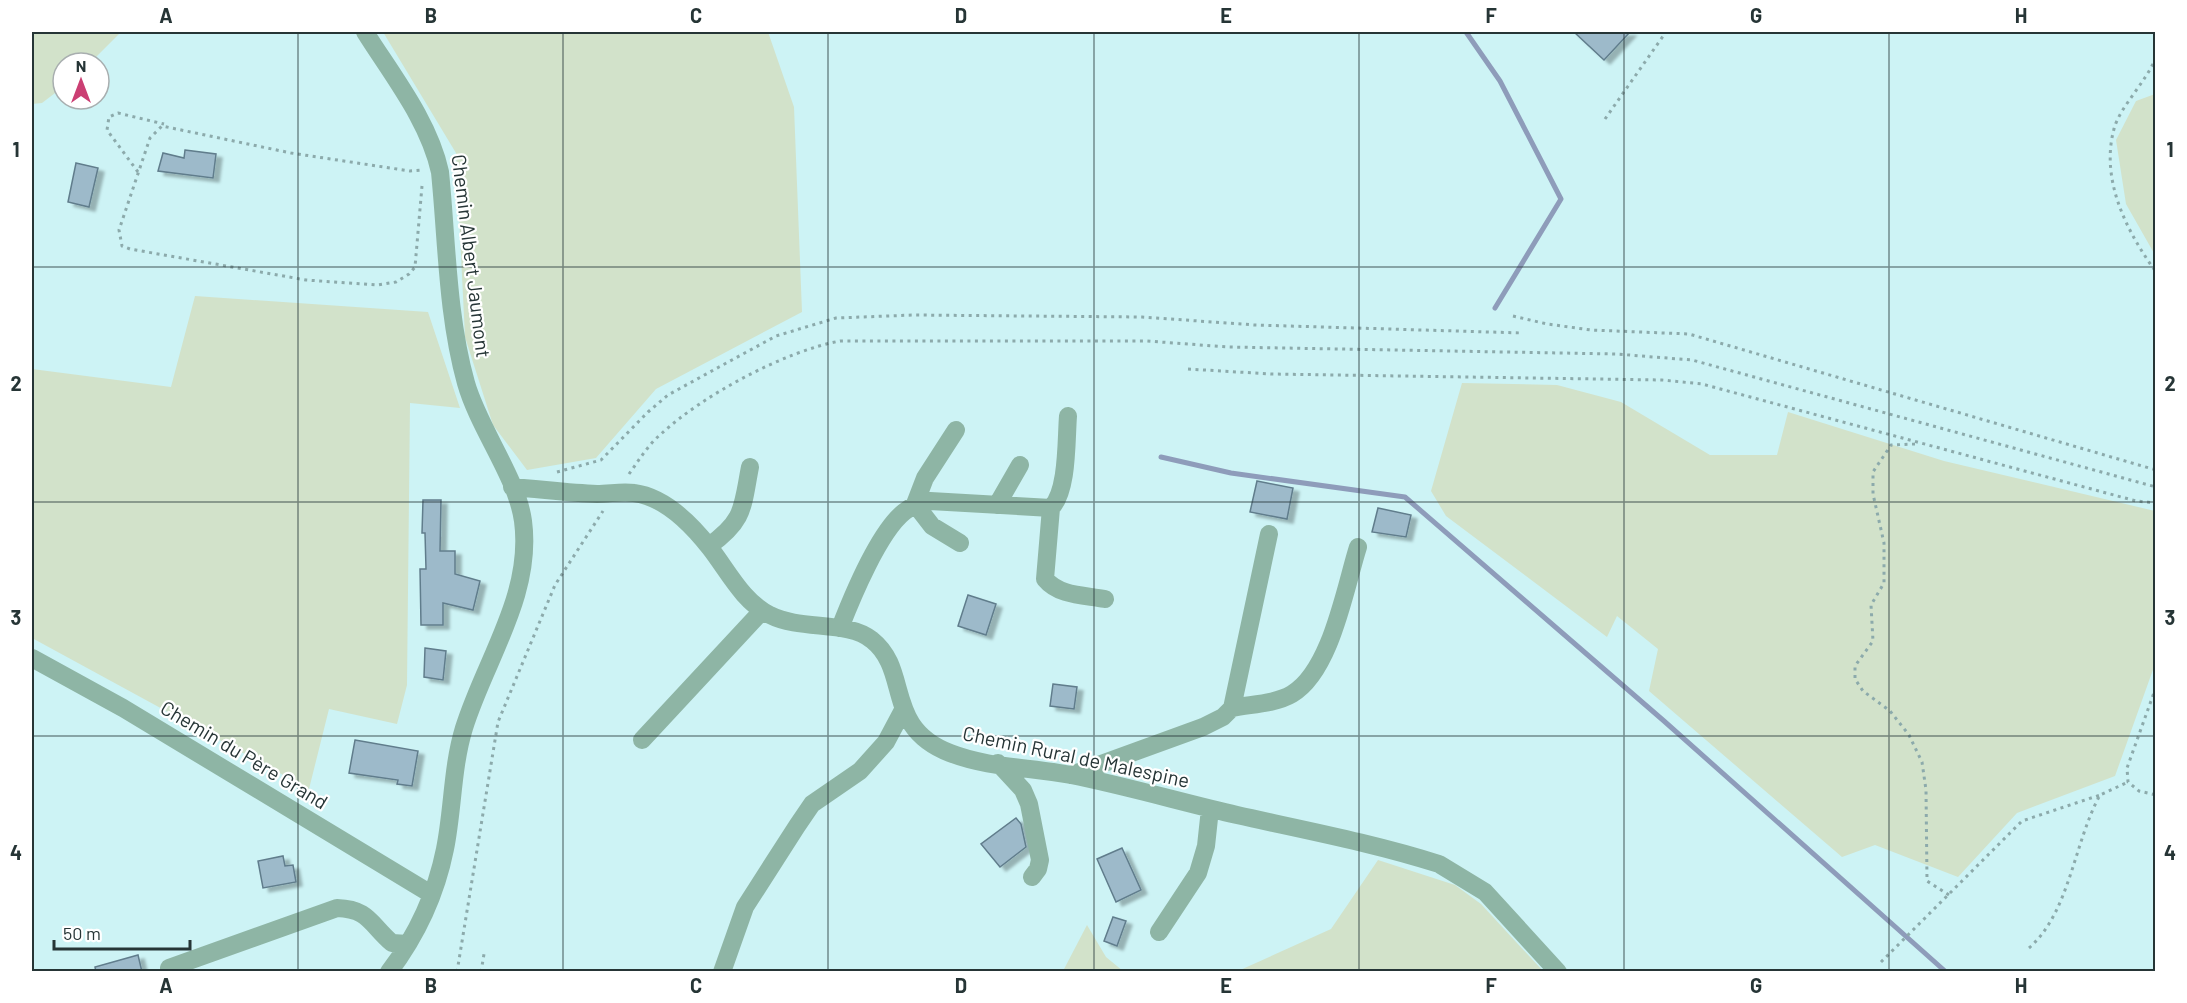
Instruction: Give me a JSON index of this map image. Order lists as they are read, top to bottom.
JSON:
{
  "streets": {
    "street": ["Chemin Albert Jaumont", "Chemin du Père Grand", "Chemin Rural de Malespine"]
  },
  "crossings": [
    ["Chemin Albert Jaumont", "Chemin du Père Grand"],
    ["Chemin Albert Jaumont", "Chemin Rural de Malespine"]
  ],
  "scale_bar": "50 m",
  "north": "top",
  "grid": {
    "columns": [
      "A",
      "B",
      "C",
      "D",
      "E",
      "F",
      "G",
      "H"
    ],
    "rows": [
      "1",
      "2",
      "3",
      "4"
    ]
  }
}
